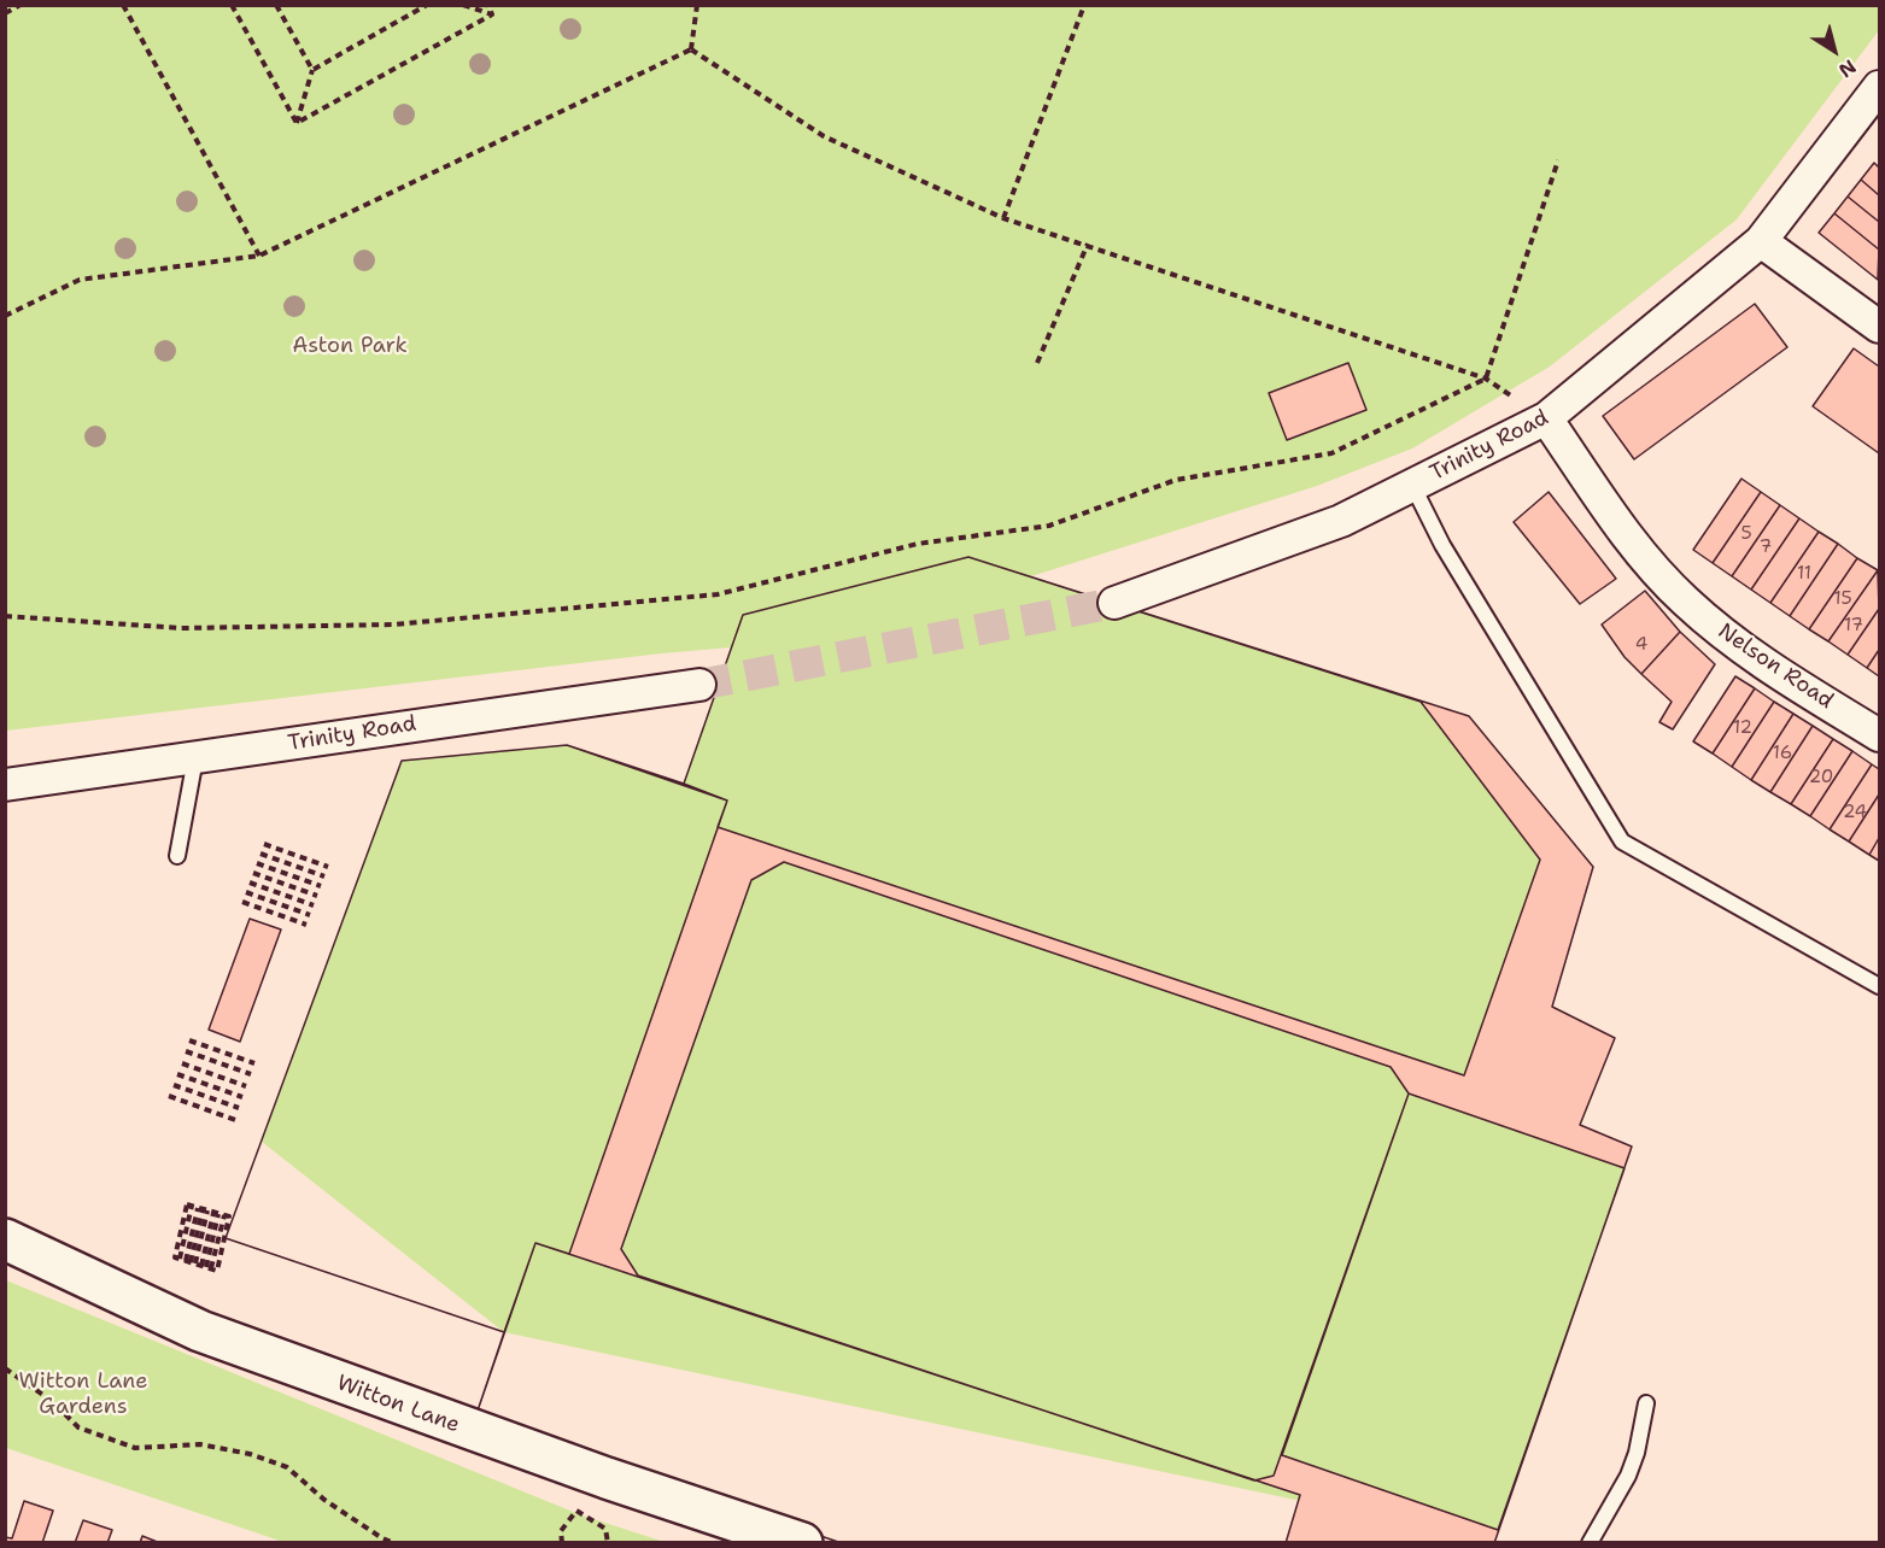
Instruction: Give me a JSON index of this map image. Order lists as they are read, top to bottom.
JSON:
{
  "streets": {
    "main road": ["Witton Lane"],
    "street": ["Trinity Road", "Nelson Road"]
  },
  "crossings": [
    ["Trinity Road", "Nelson Road"]
  ],
  "parks": ["Aston Park", "Witton Lane Gardens"],
  "house_numbers": [
    "5",
    "7",
    "11",
    "15",
    "17",
    "4",
    "12",
    "16",
    "20",
    "24"
  ],
  "north": "bottom right"
}
